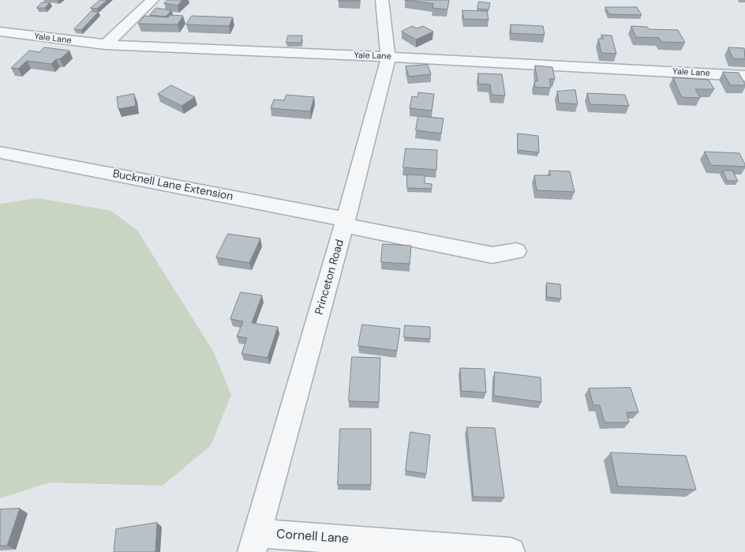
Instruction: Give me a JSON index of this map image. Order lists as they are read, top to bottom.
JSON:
{
  "streets": {
    "street": [
      "Yale Lane",
      "Bucknell Lane Extension",
      "Princeton Road",
      "Cornell Lane"
    ]
  },
  "crossings": [
    ["Yale Lane", "Princeton Road"],
    ["Bucknell Lane Extension", "Princeton Road"],
    ["Princeton Road", "Cornell Lane"]
  ]
}
